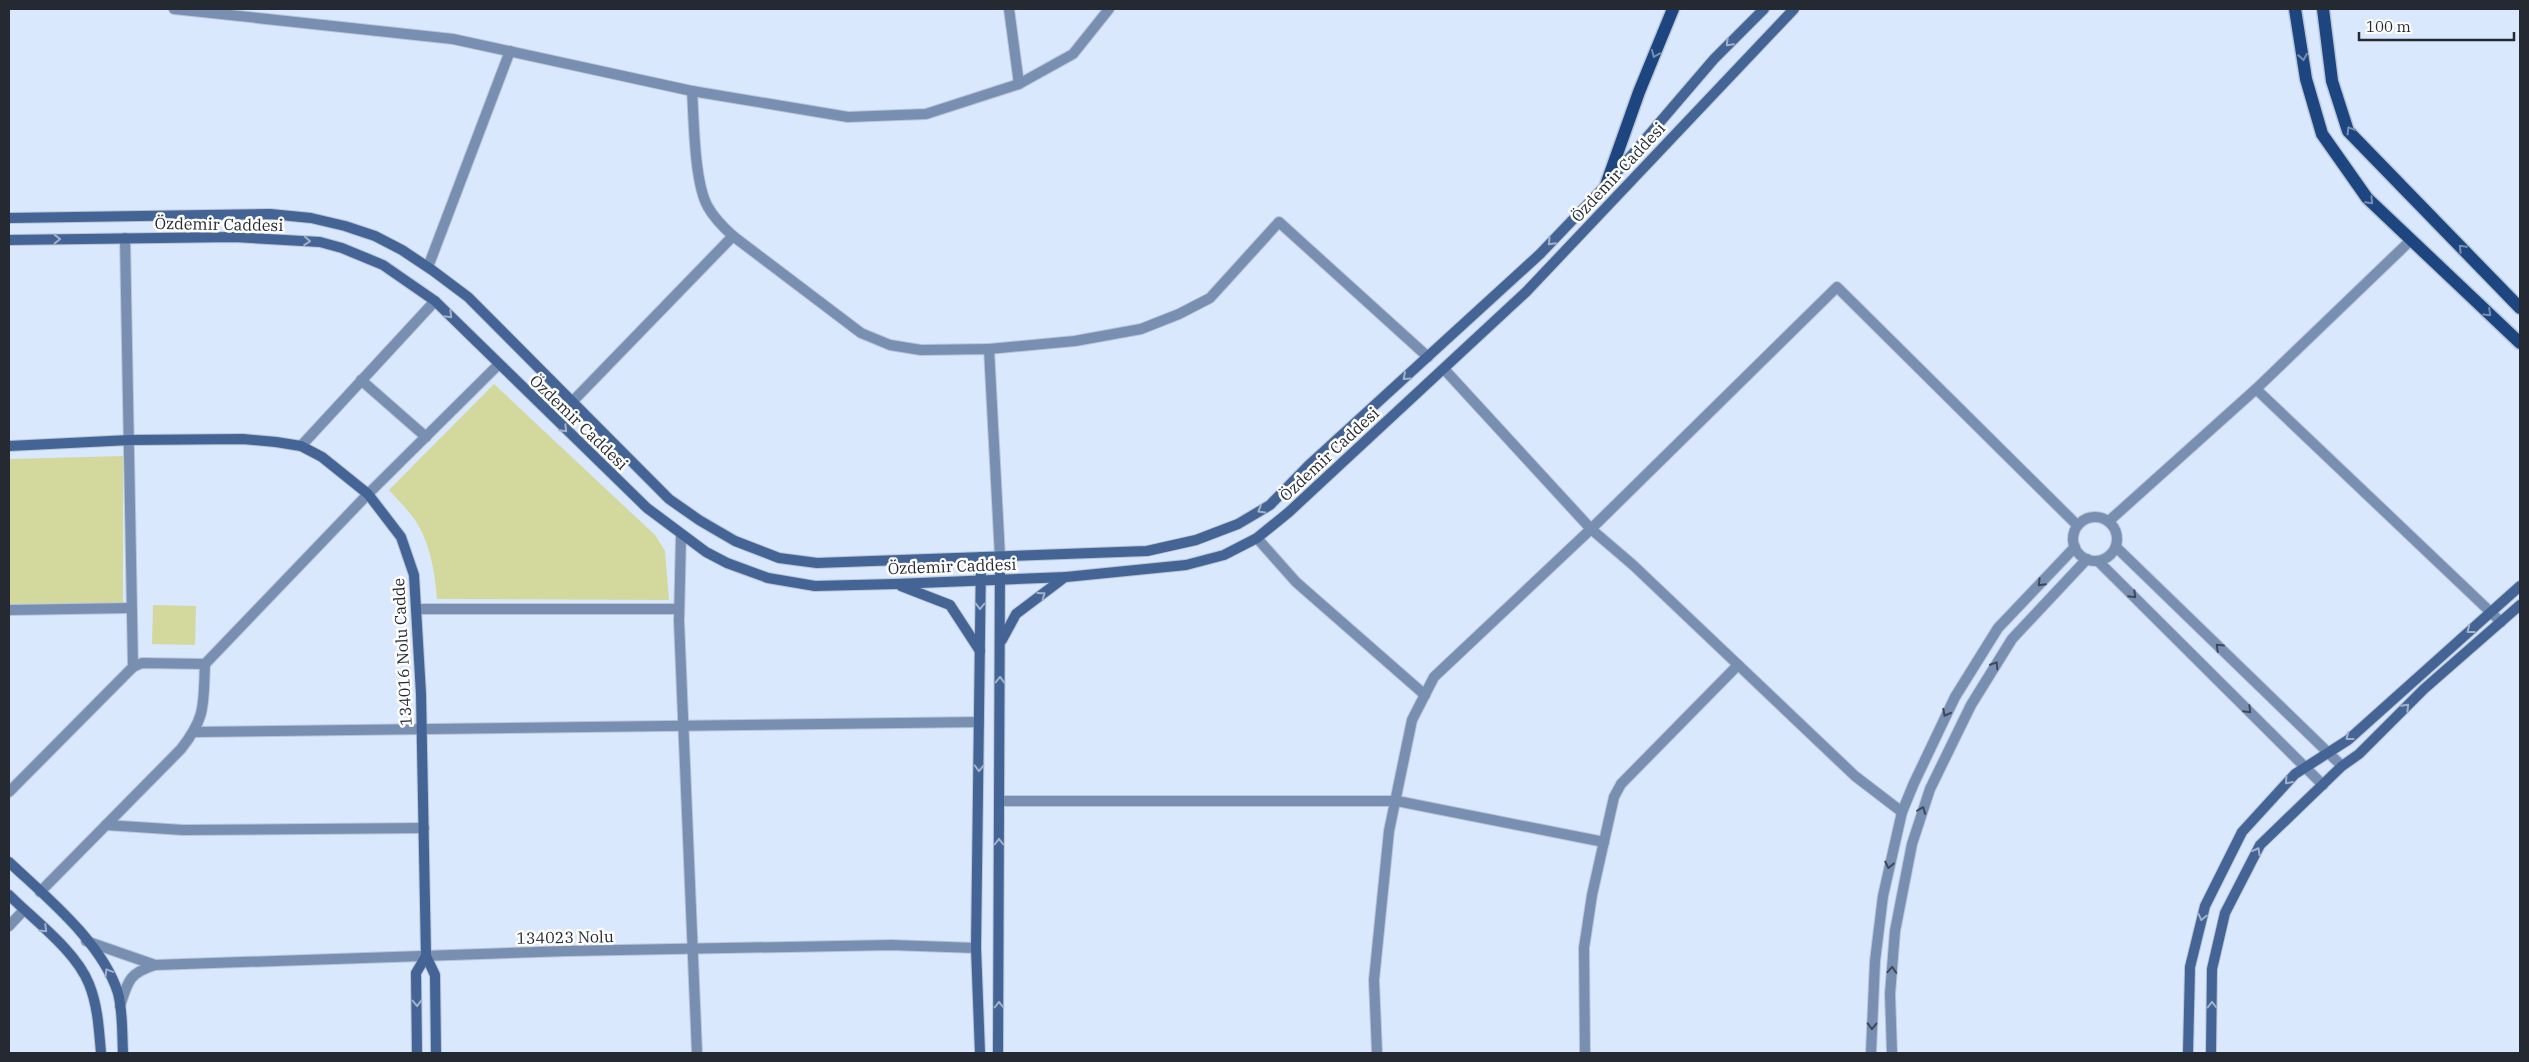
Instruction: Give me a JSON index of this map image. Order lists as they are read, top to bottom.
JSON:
{
  "streets": {
    "main road": ["Özdemir Caddesi", "134016 Nolu Cadde"],
    "street": ["134023 Nolu"]
  },
  "crossings": [
    ["134016 Nolu Cadde", "134023 Nolu"]
  ],
  "scale_bar": "100 m"
}
